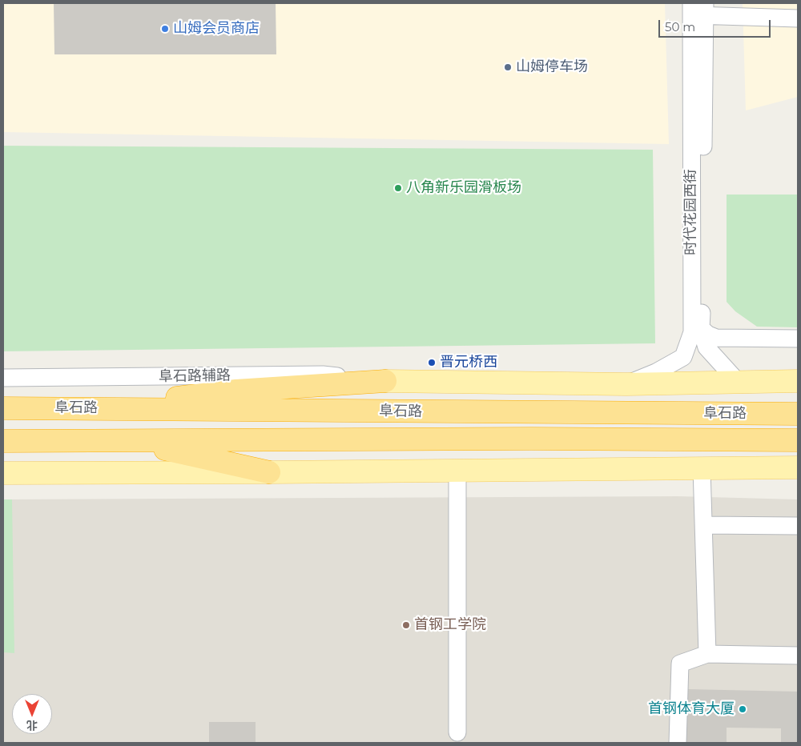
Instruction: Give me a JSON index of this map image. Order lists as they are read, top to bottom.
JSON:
{
  "streets": {
    "highway": ["阜石路"],
    "street": ["时代花园西街", "阜石路辅路"]
  },
  "places": [
    "山姆会员商店",
    "山姆停车场",
    "八角新乐园滑板场",
    "晋元桥西",
    "首钢工学院",
    "首钢体育大厦"
  ],
  "scale_bar": "50 m",
  "north": "bottom"
}
